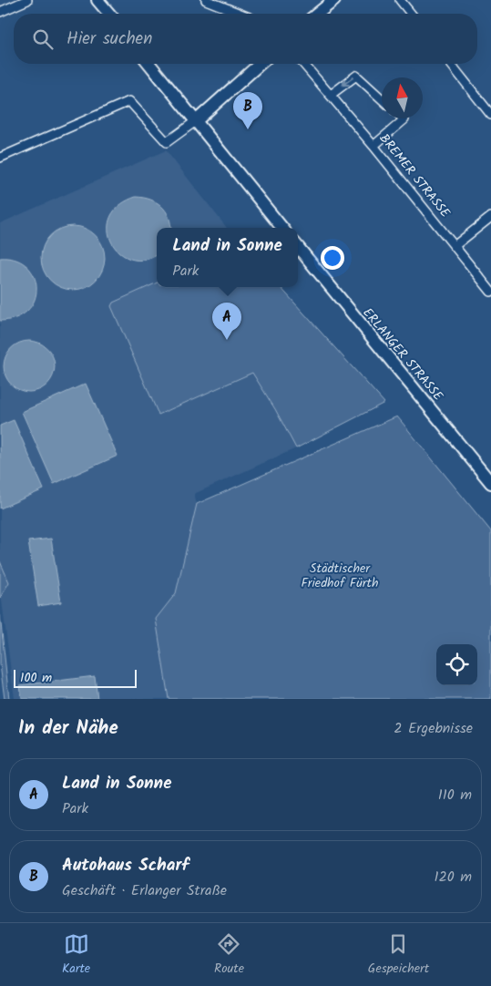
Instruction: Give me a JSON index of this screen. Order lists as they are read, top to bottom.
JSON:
{
  "streets": {
    "main road": ["ERLANGER STRASSE"],
    "street": ["BREMER STRASSE"]
  },
  "parks": ["Städtischer Friedhof Fürth"],
  "scale_bar": "100 m",
  "north": "top",
  "page": {
    "search": "Hier suchen",
    "pins": ["B", "A"],
    "popup": ["Land in Sonne", "Park"],
    "scale": "100 m",
    "heading": ["In der Nähe", "2 Ergebnisse"],
    "list": [
      {
        "mark": "A",
        "name": "Land in Sonne",
        "note": "Park",
        "value": "110 m"
      },
      {
        "mark": "B",
        "name": "Autohaus Scharf",
        "note": "Geschäft · Erlanger Straße",
        "value": "120 m"
      }
    ],
    "nav": ["Karte", "Route", "Gespeichert"]
  }
}
